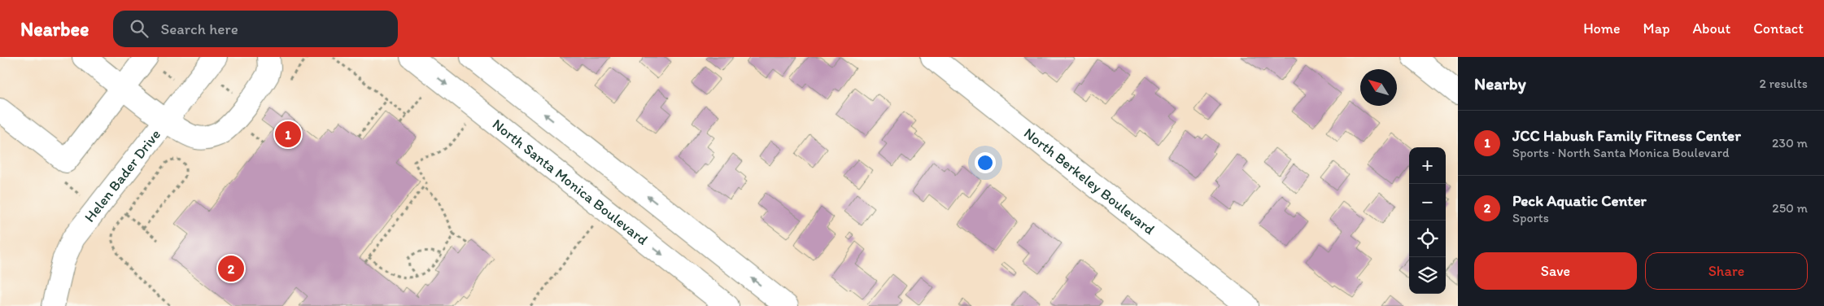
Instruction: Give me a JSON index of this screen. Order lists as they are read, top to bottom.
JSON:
{
  "streets": {
    "street": ["Helen Bader Drive", "North Santa Monica Boulevard", "North Berkeley Boulevard"]
  },
  "north": "top left",
  "page": {
    "header": "Nearbee",
    "search": "Search here",
    "nav": [
      "Home",
      "Map",
      "About",
      "Contact"
    ],
    "heading": ["Nearby", "2 results"],
    "list": [
      {
        "mark": "1",
        "name": "JCC Habush Family Fitness Center",
        "note": "Sports · North Santa Monica Boulevard",
        "value": "230 m"
      },
      {
        "mark": "2",
        "name": "Peck Aquatic Center",
        "note": "Sports",
        "value": "250 m"
      }
    ],
    "pins": ["1", "2"],
    "map_buttons": ["+", "−"],
    "buttons": ["Save", "Share"]
  }
}
